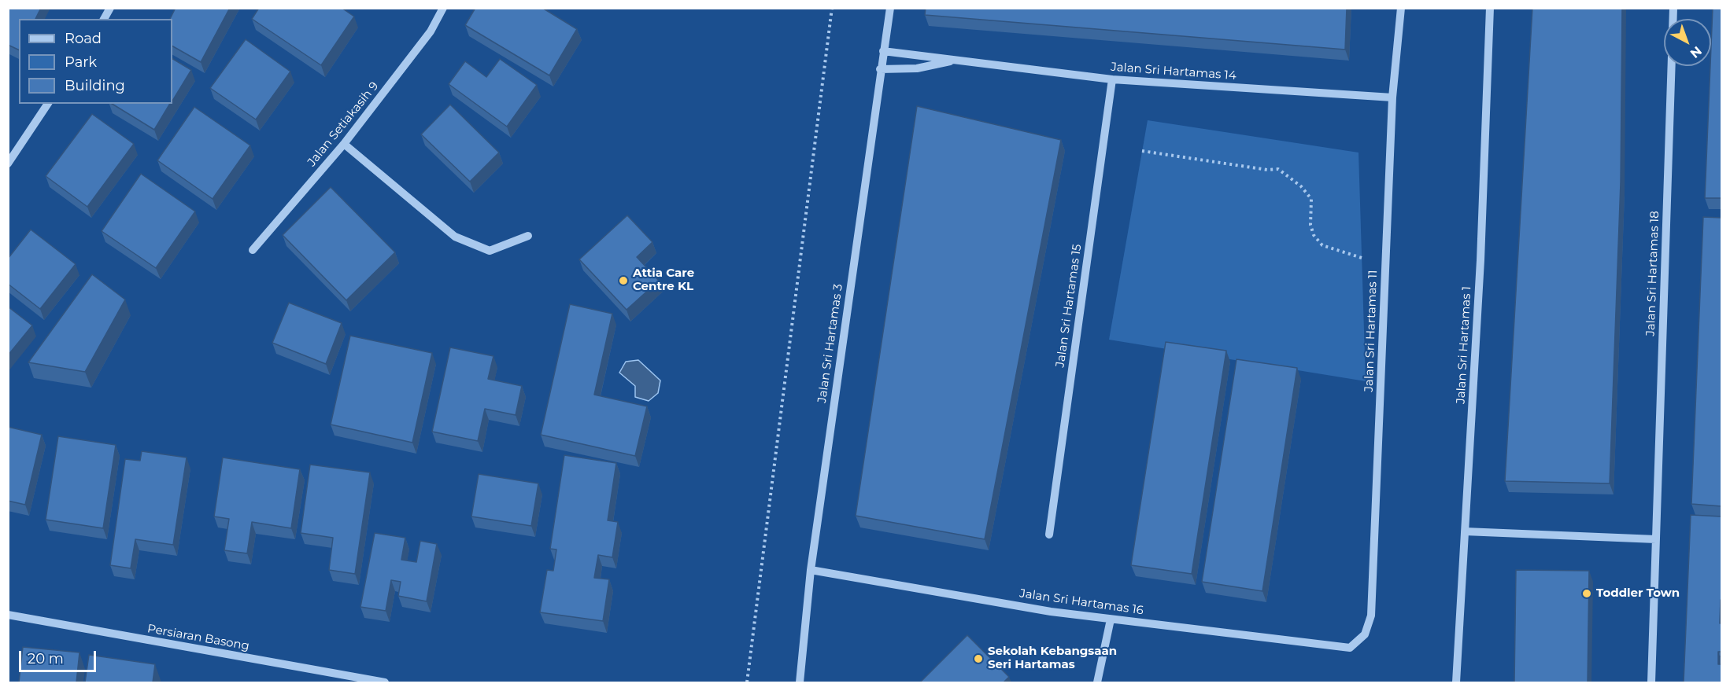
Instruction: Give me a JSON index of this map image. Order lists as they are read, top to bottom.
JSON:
{
  "streets": {
    "street": [
      "Jalan Sri Hartamas 14",
      "Jalan Setiakasih 9",
      "Jalan Sri Hartamas 18",
      "Jalan Sri Hartamas 15",
      "Jalan Sri Hartamas 11",
      "Jalan Sri Hartamas 3",
      "Jalan Sri Hartamas 1",
      "Jalan Sri Hartamas 16",
      "Persiaran Basong"
    ]
  },
  "crossings": [
    ["Jalan Sri Hartamas 14", "Jalan Sri Hartamas 15"],
    ["Jalan Sri Hartamas 14", "Jalan Sri Hartamas 11"],
    ["Jalan Sri Hartamas 14", "Jalan Sri Hartamas 3"],
    ["Jalan Sri Hartamas 11", "Jalan Sri Hartamas 16"],
    ["Jalan Sri Hartamas 3", "Jalan Sri Hartamas 16"]
  ],
  "places": ["Attia Care Centre KL", "Toddler Town", "Sekolah Kebangsaan Seri Hartamas"],
  "legend": ["Road", "Park", "Building"],
  "scale_bar": "20 m",
  "north": "bottom right"
}
